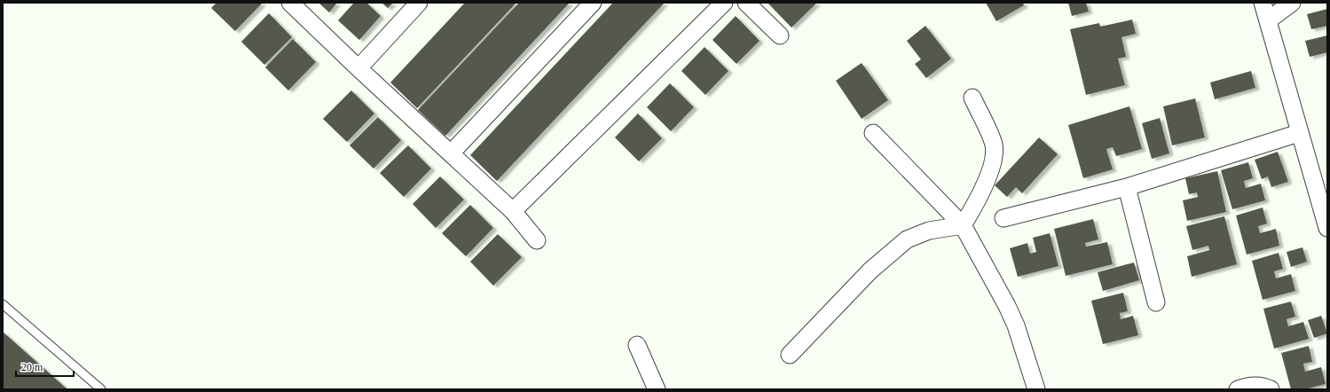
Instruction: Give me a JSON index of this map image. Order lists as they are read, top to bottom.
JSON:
{
  "scale_bar": "20 m"
}
